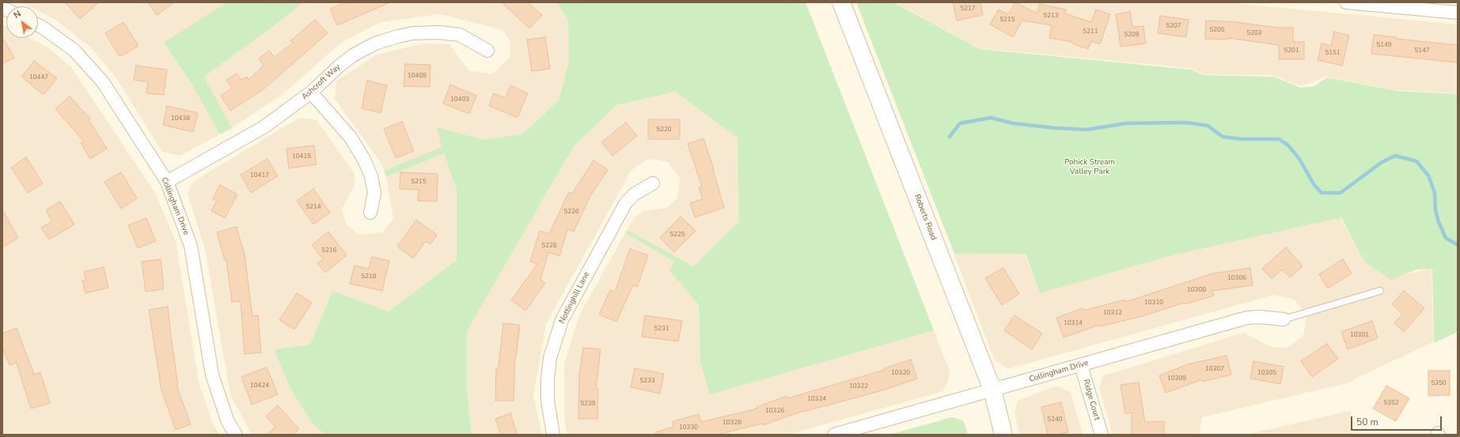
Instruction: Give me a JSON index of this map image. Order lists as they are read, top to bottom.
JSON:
{
  "streets": {
    "main road": ["Roberts Road"],
    "street": [
      "Ashcroft Way",
      "Collingham Drive",
      "Nottinghill Lane",
      "Ridge Court"
    ]
  },
  "crossings": [
    ["Ashcroft Way", "Collingham Drive"],
    ["Collingham Drive", "Roberts Road"],
    ["Collingham Drive", "Ridge Court"]
  ],
  "parks": ["Pohick Stream Valley Park"],
  "house_numbers": [
    "5217",
    "5213",
    "5215",
    "5207",
    "5205",
    "5211",
    "5203",
    "5209",
    "5149",
    "5201",
    "5147",
    "5151",
    "10409",
    "10447",
    "10403",
    "10438",
    "5220",
    "10415",
    "10417",
    "5215",
    "5214",
    "5226",
    "5225",
    "5228",
    "5216",
    "5218",
    "10306",
    "10308",
    "10310",
    "10312",
    "10314",
    "5231",
    "10301",
    "10307",
    "10320",
    "10305",
    "10309",
    "5233",
    "5350",
    "10424",
    "10322",
    "10324",
    "5352",
    "5239",
    "10326",
    "5240",
    "10328",
    "10330"
  ],
  "scale_bar": "50 m",
  "north": "top left"
}
